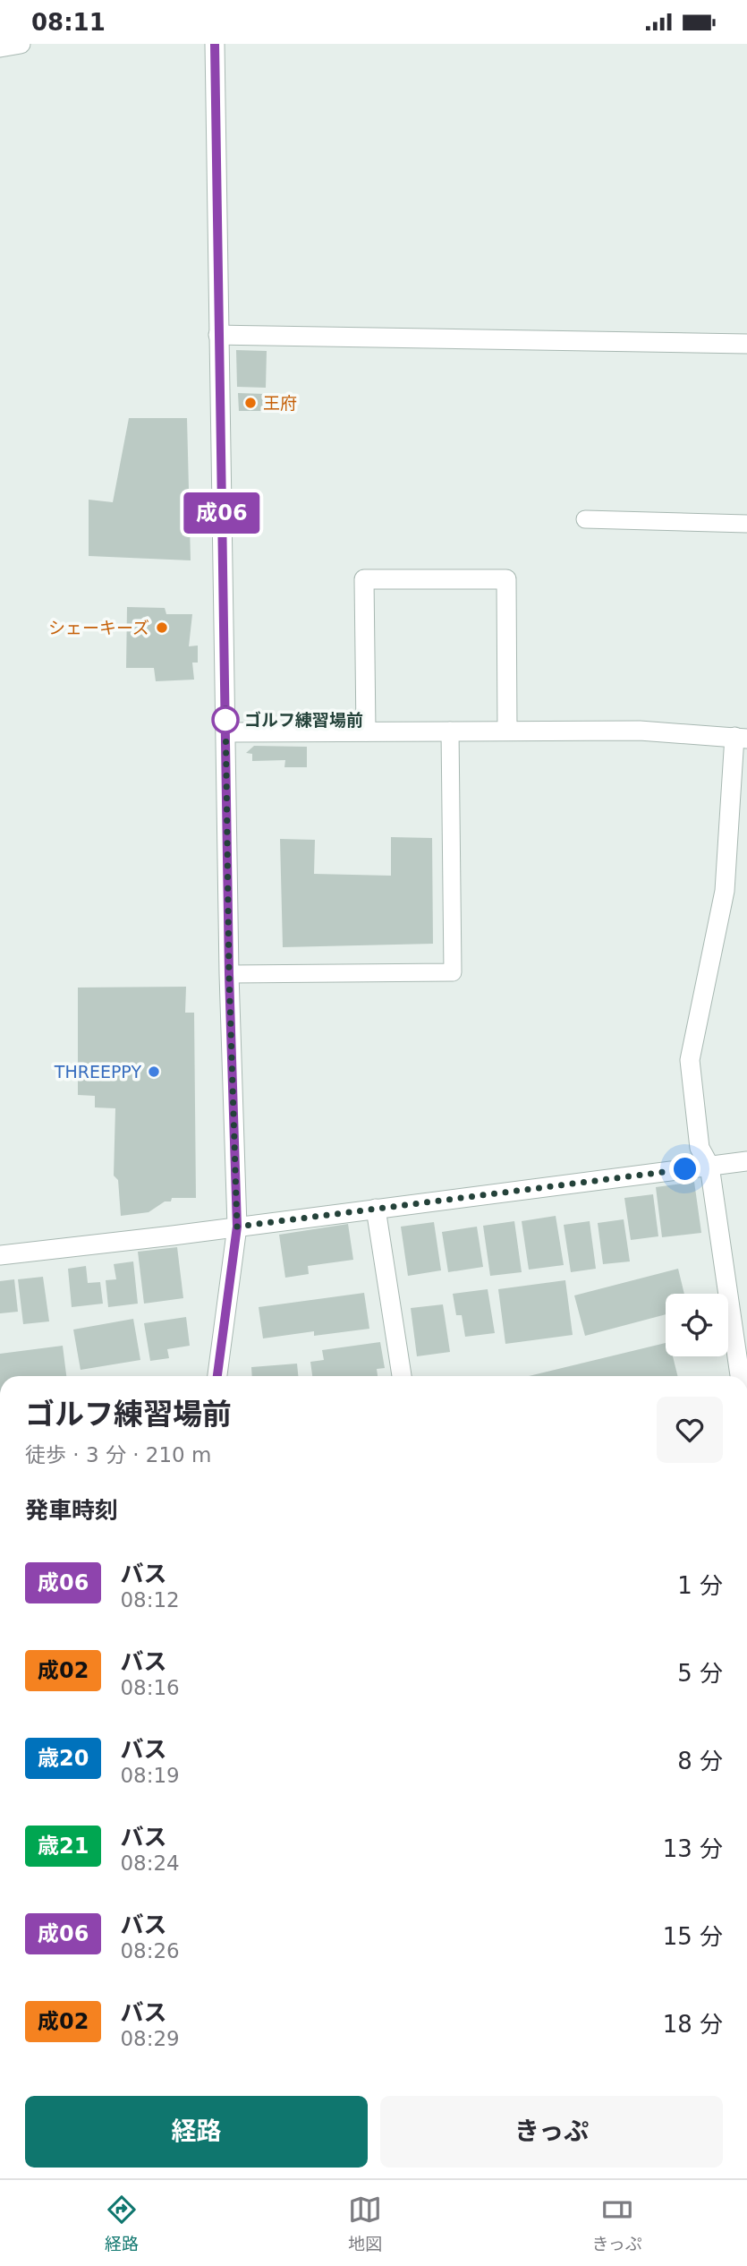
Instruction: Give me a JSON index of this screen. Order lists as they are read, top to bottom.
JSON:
{
  "places": [
    "王府",
    "シェーキーズ",
    "ゴルフ練習場前",
    "THREEPPY"
  ],
  "lines": ["bus line 成06"],
  "page": {
    "status": "08:11",
    "on_map": "成06",
    "heading": [
      ["ゴルフ練習場前", "徒歩 · 3 分 · 210 m"],
      "発車時刻"
    ],
    "list": [
      {
        "mark": "成06",
        "name": "バス",
        "note": "08:12",
        "value": "1 分"
      },
      {
        "mark": "成02",
        "name": "バス",
        "note": "08:16",
        "value": "5 分"
      },
      {
        "mark": "歳20",
        "name": "バス",
        "note": "08:19",
        "value": "8 分"
      },
      {
        "mark": "歳21",
        "name": "バス",
        "note": "08:24",
        "value": "13 分"
      },
      {
        "mark": "成06",
        "name": "バス",
        "note": "08:26",
        "value": "15 分"
      },
      {
        "mark": "成02",
        "name": "バス",
        "note": "08:29",
        "value": "18 分"
      }
    ],
    "buttons": ["経路", "きっぷ"],
    "tabs": ["経路", "地図", "きっぷ"]
  }
}
